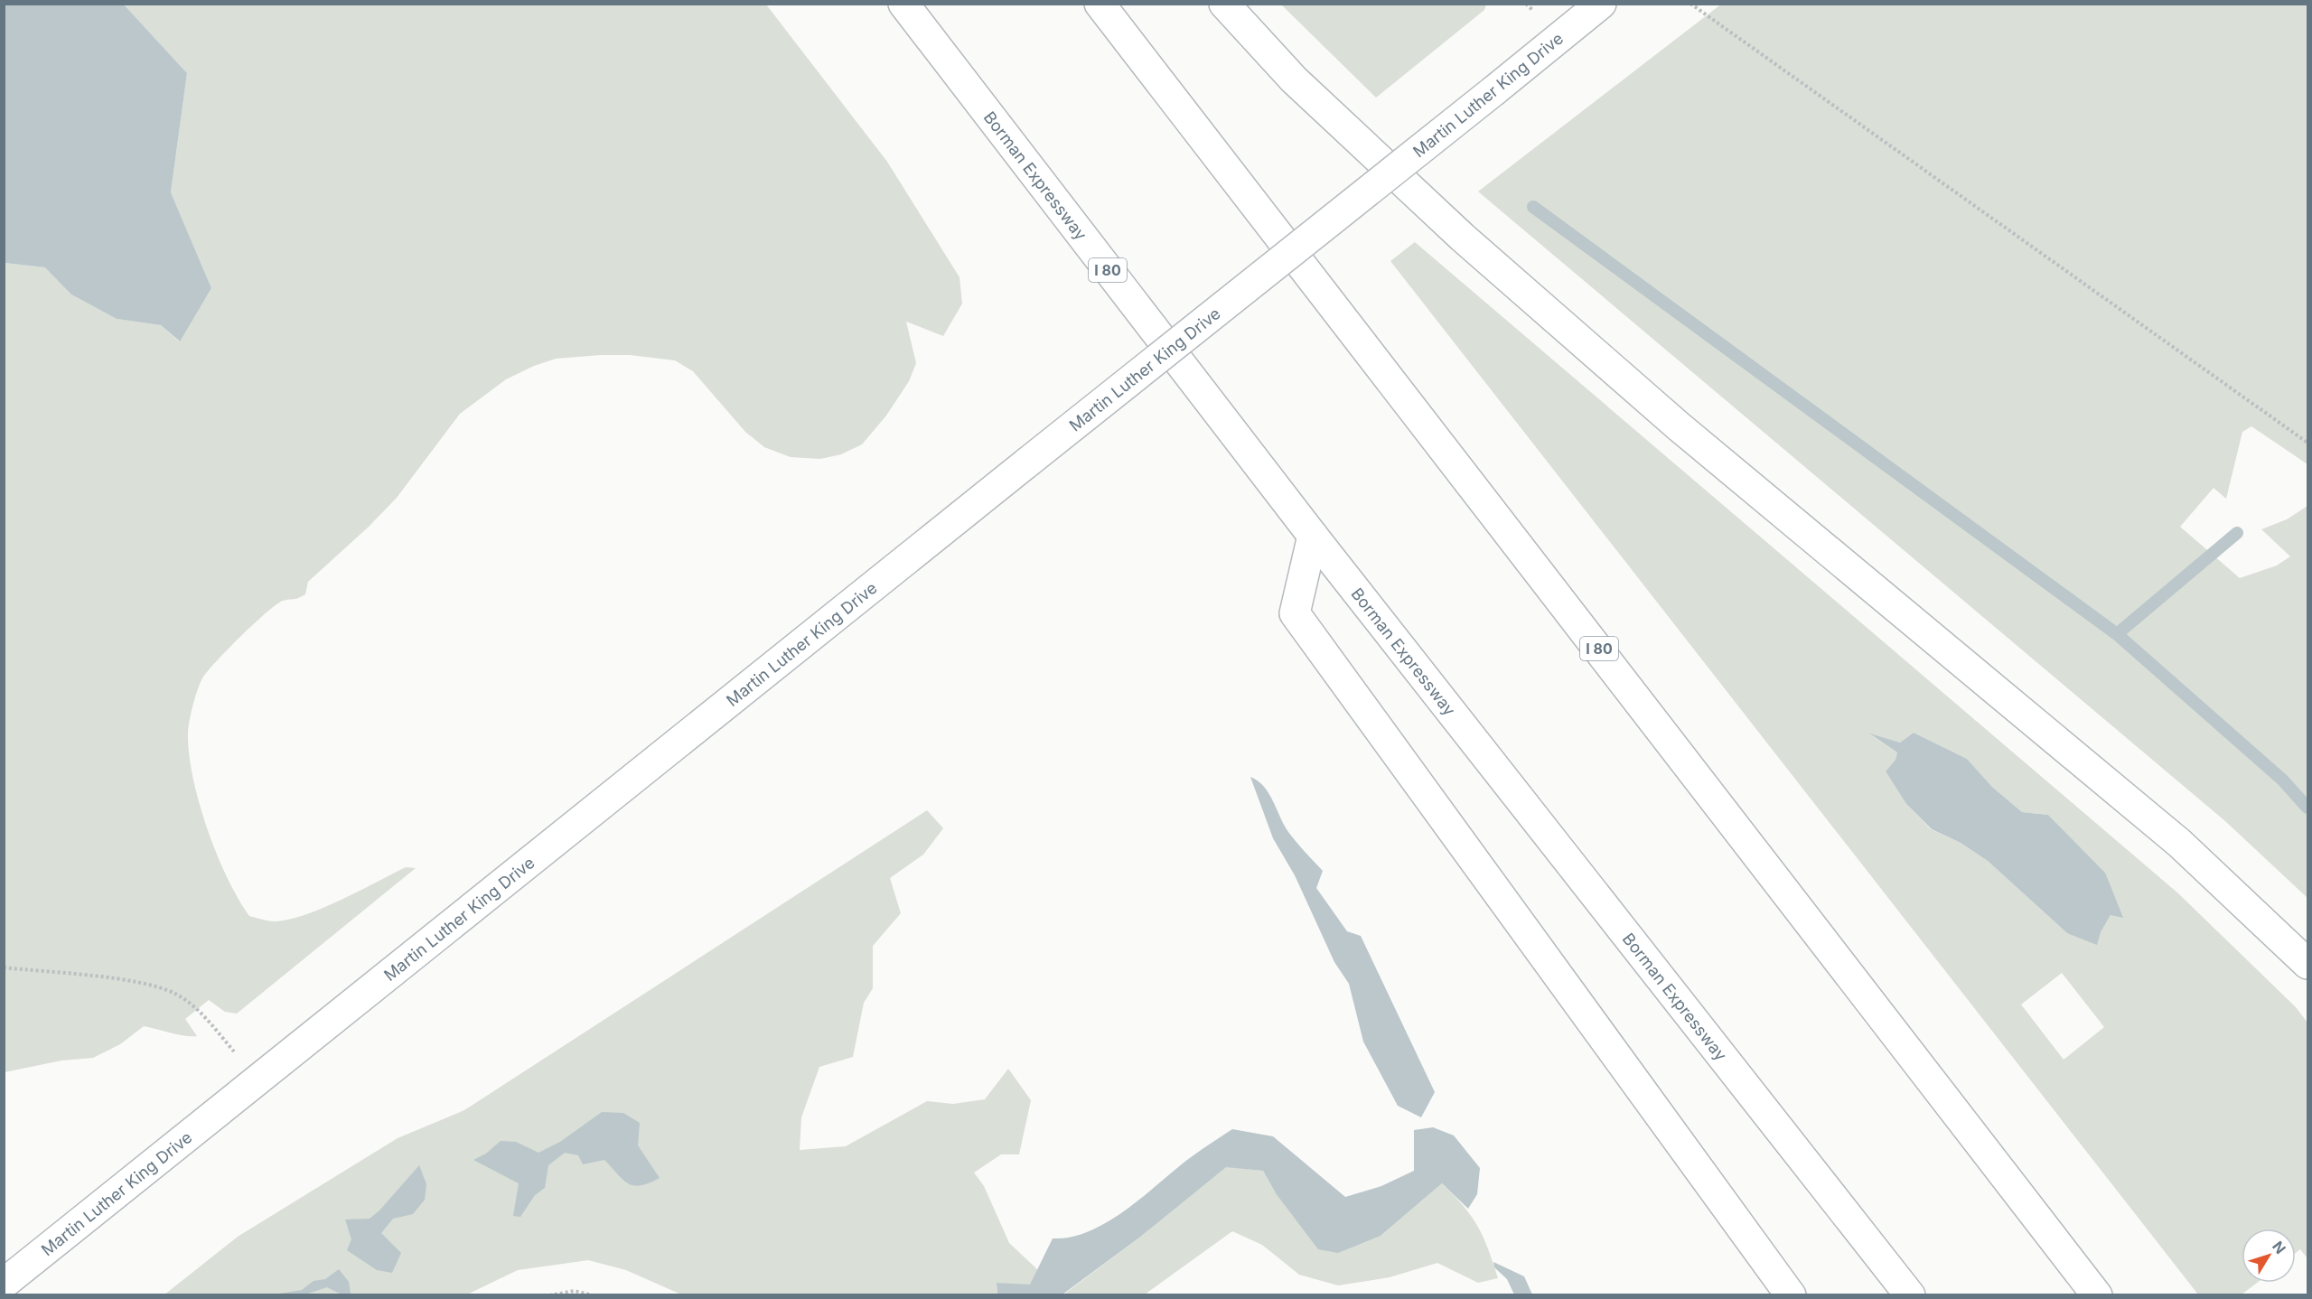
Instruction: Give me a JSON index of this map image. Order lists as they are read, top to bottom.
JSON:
{
  "streets": {
    "main road": ["Martin Luther King Drive", "Borman Expressway", "I 80"]
  },
  "north": "top right"
}
